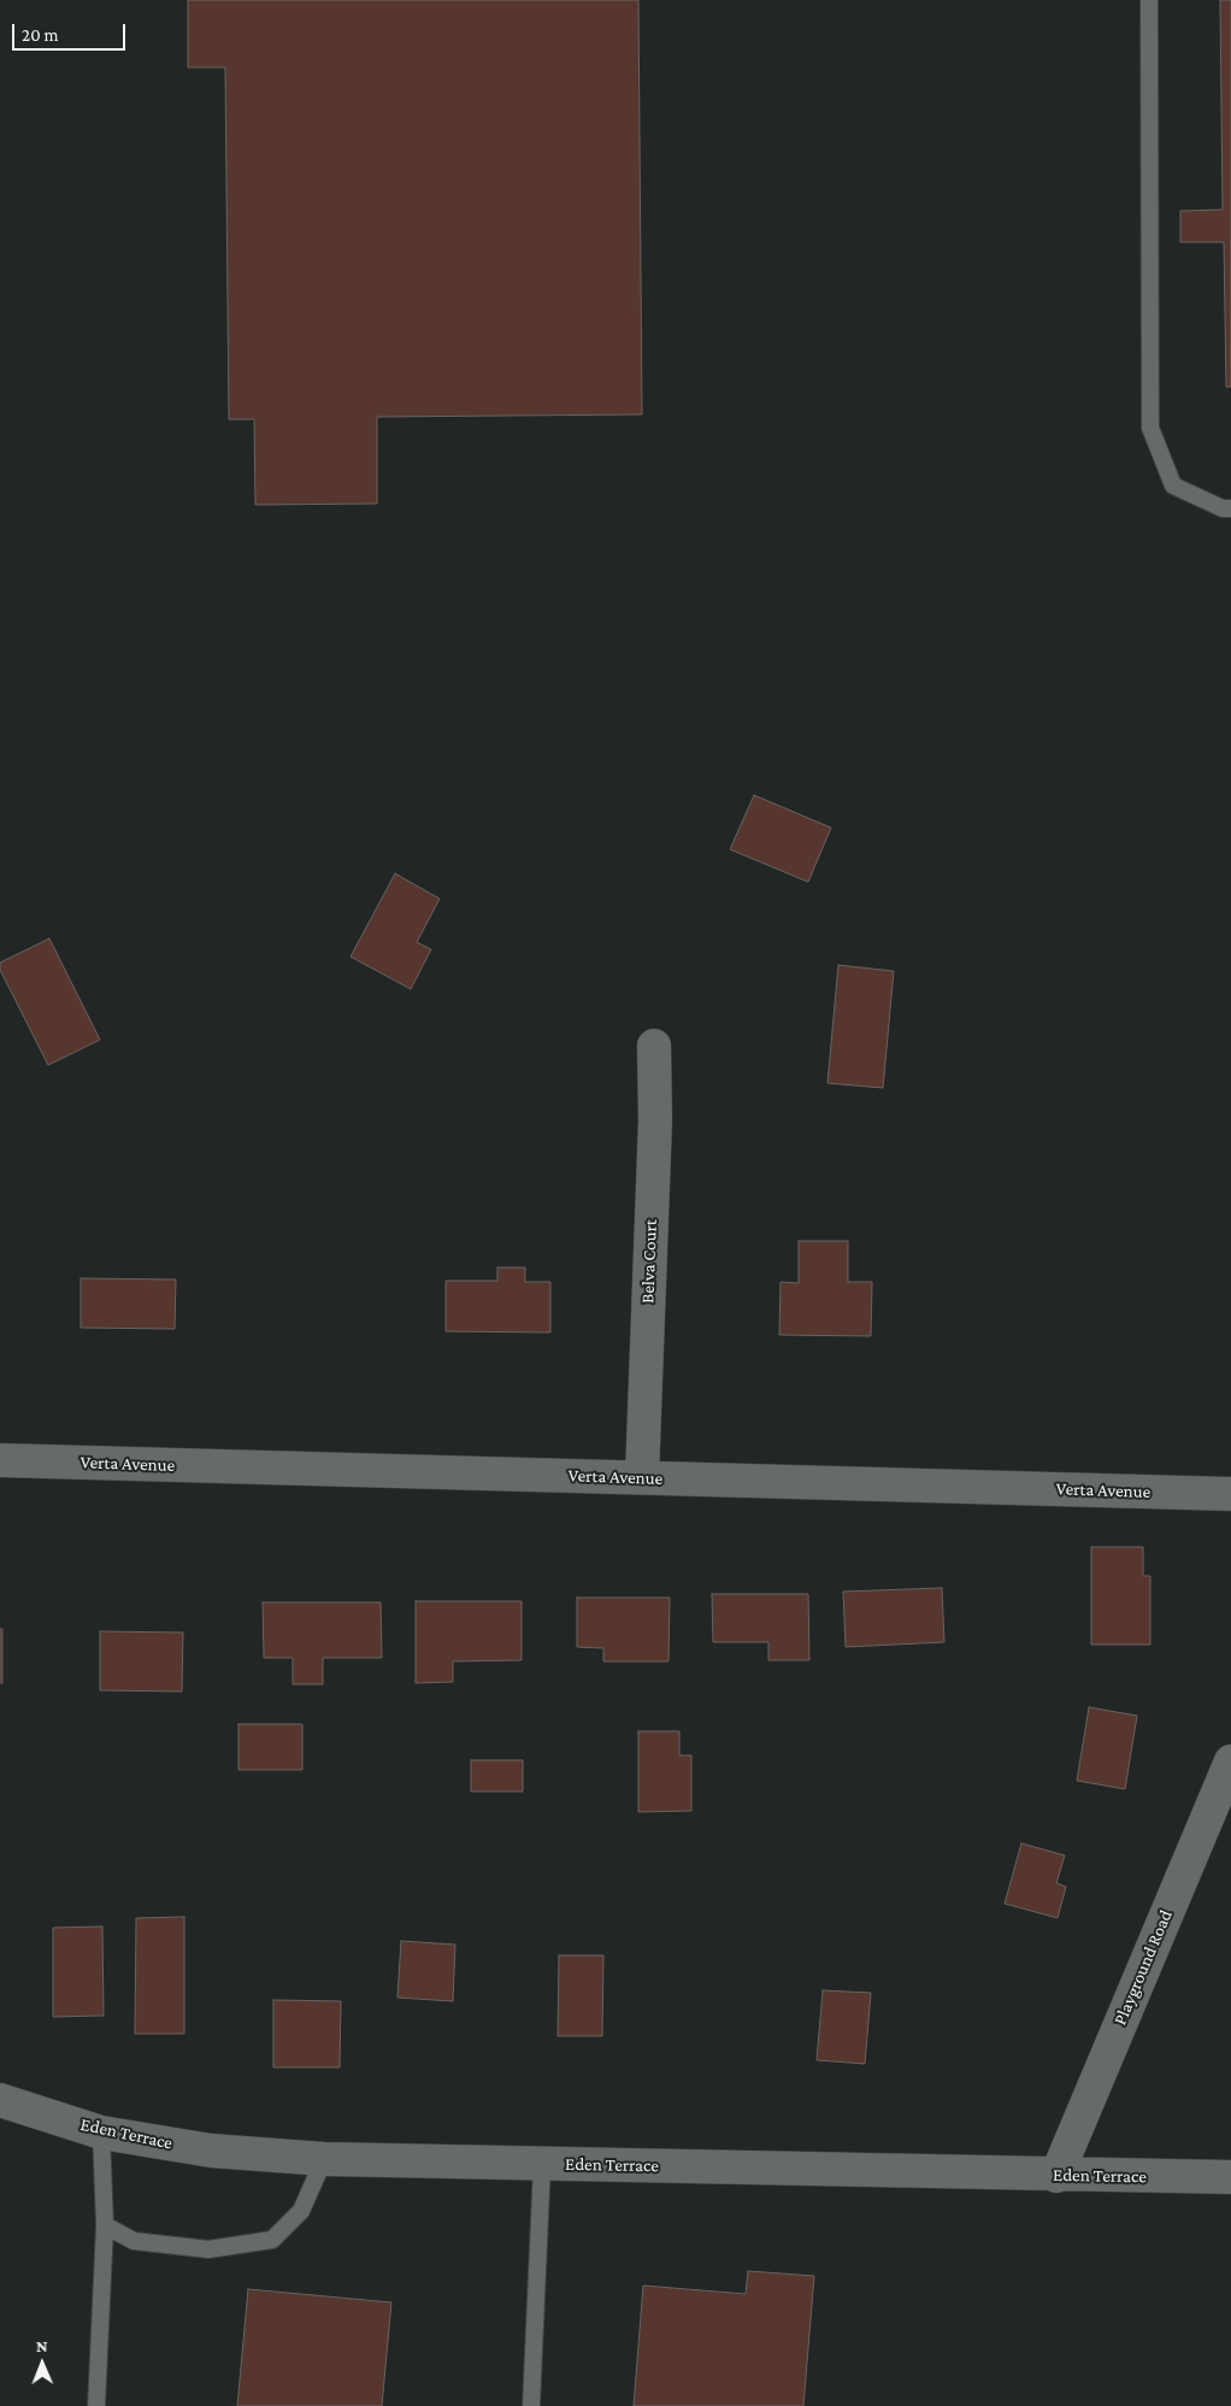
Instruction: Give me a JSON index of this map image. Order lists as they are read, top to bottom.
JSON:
{
  "streets": {
    "street": [
      "Belva Court",
      "Verta Avenue",
      "Playground Road",
      "Eden Terrace"
    ]
  },
  "crossings": [
    ["Belva Court", "Verta Avenue"],
    ["Playground Road", "Eden Terrace"]
  ],
  "scale_bar": "20 m",
  "north": "top"
}
